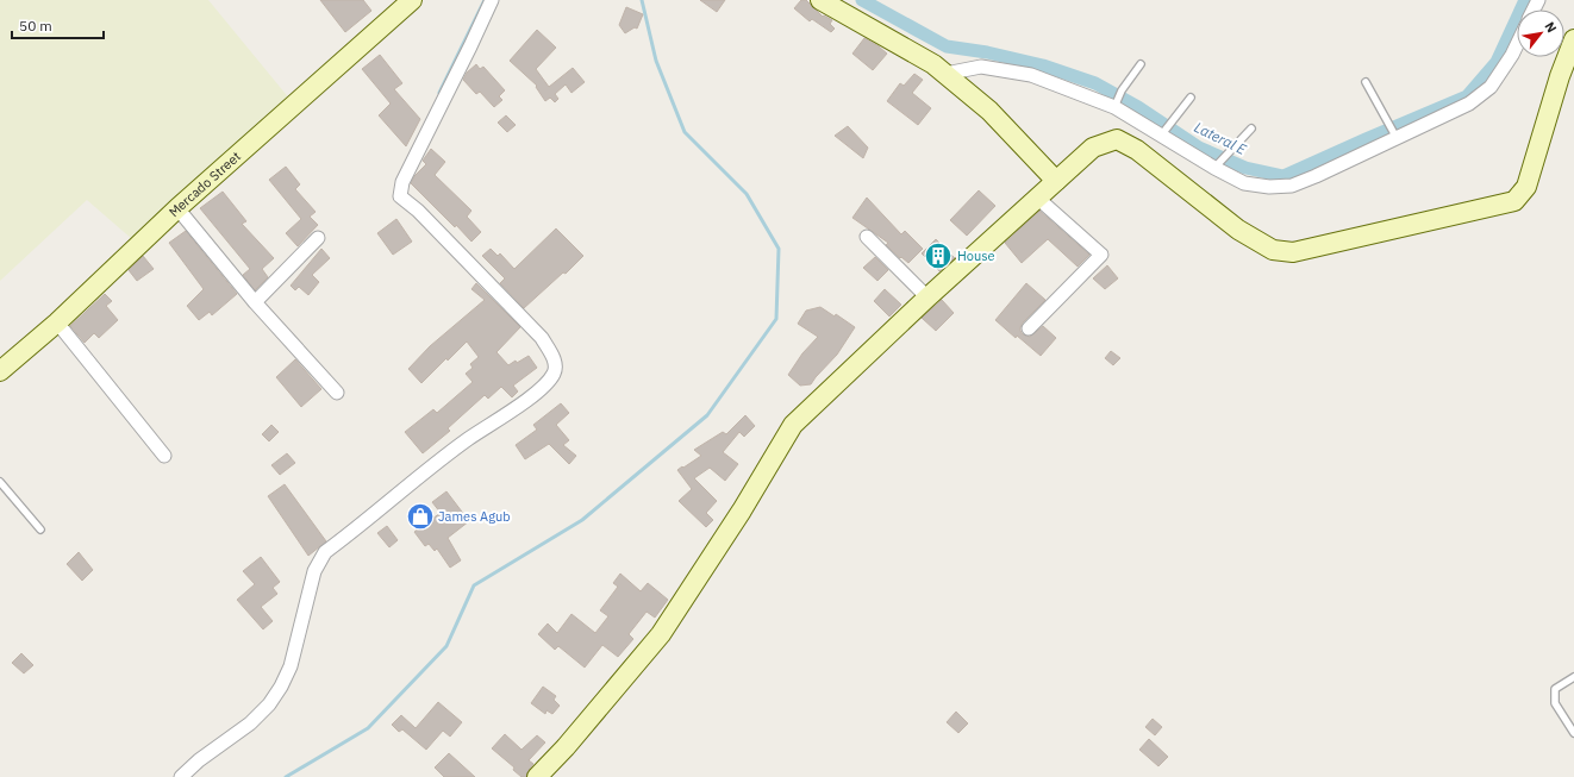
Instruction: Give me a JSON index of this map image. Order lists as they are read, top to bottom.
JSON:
{
  "streets": {
    "street": ["Mercado Street"]
  },
  "water": ["Lateral E"],
  "places": {
    "building": ["House"],
    "shop": ["James Agub"]
  },
  "scale_bar": "50 m",
  "north": "top right"
}
